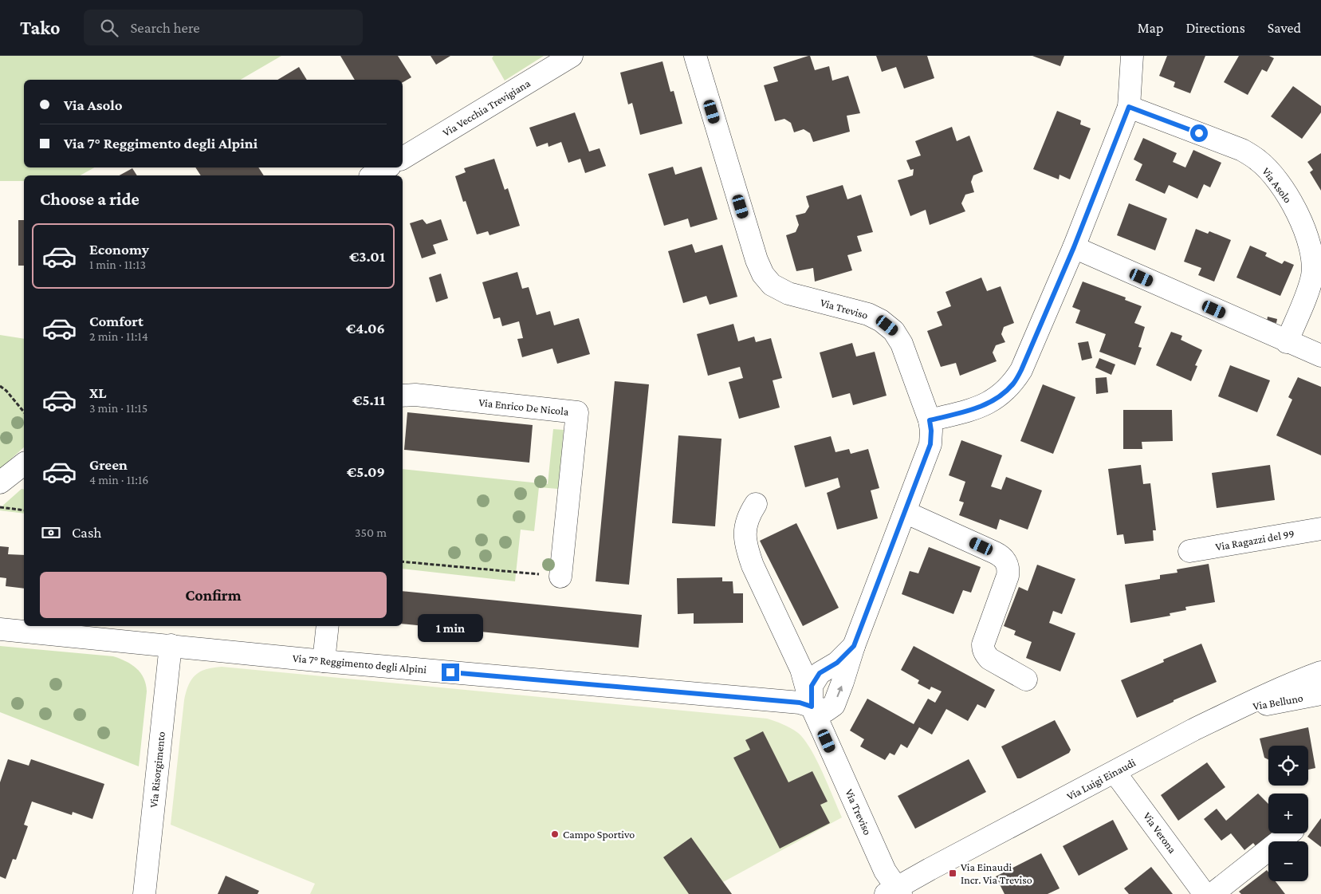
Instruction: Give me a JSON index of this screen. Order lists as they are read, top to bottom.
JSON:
{
  "streets": {
    "street": [
      "Via Vecchia Trevigiana",
      "Via Asolo",
      "Via Treviso",
      "Via Enrico De Nicola",
      "Via Ragazzi del 99",
      "Via 7° Reggimento degli Alpini",
      "Via Belluno",
      "Via Risorgimento",
      "Via Luigi Einaudi",
      "Via Verona"
    ]
  },
  "crossings": [
    ["Via Treviso", "Via 7° Reggimento degli Alpini"],
    ["Via Treviso", "Via Luigi Einaudi"],
    ["Via 7° Reggimento degli Alpini", "Via Risorgimento"],
    ["Via Belluno", "Via Luigi Einaudi"],
    ["Via Luigi Einaudi", "Via Verona"]
  ],
  "places": {
    "other": ["Campo Sportivo"],
    "transit": ["Via Einaudi Incr. Via Treviso"]
  },
  "page": {
    "header": "Tako",
    "search": "Search here",
    "nav": ["Map", "Directions", "Saved"],
    "banner": ["Via Asolo", "Via 7° Reggimento degli Alpini"],
    "heading": "Choose a ride",
    "list": [
      {
        "name": "Economy",
        "note": "1 min · 11:13",
        "value": "€3.01"
      },
      {
        "name": "Comfort",
        "note": "2 min · 11:14",
        "value": "€4.06"
      },
      {
        "name": "XL",
        "note": "3 min · 11:15",
        "value": "€5.11"
      },
      {
        "name": "Green",
        "note": "4 min · 11:16",
        "value": "€5.09"
      }
    ],
    "pay": ["Cash", "350 m"],
    "buttons": "Confirm",
    "bubble": "1 min",
    "map_buttons": ["+", "−"]
  }
}
